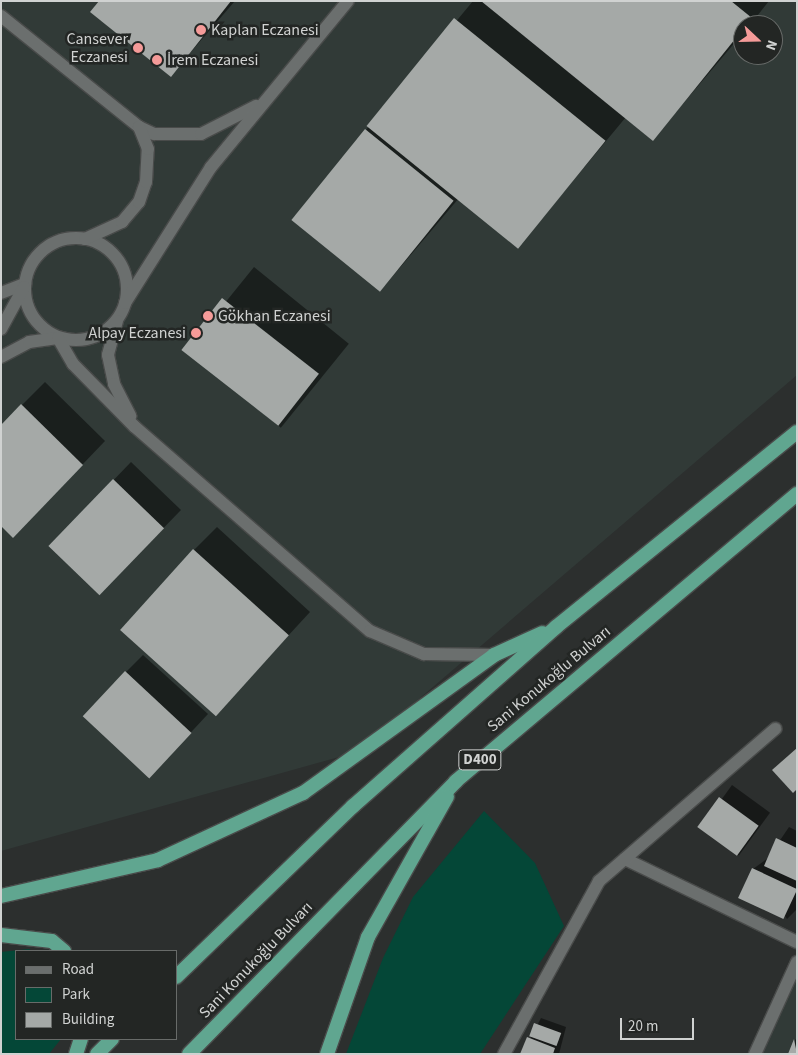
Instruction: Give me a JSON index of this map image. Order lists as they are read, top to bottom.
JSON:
{
  "streets": {
    "highway": ["Sani Konukoğlu Bulvarı", "D400"]
  },
  "places": [
    "Kaplan Eczanesi",
    "Cansever Eczanesi",
    "İrem Eczanesi",
    "Gökhan Eczanesi",
    "Alpay Eczanesi"
  ],
  "legend": ["Road", "Park", "Building"],
  "scale_bar": "20 m",
  "north": "right"
}
